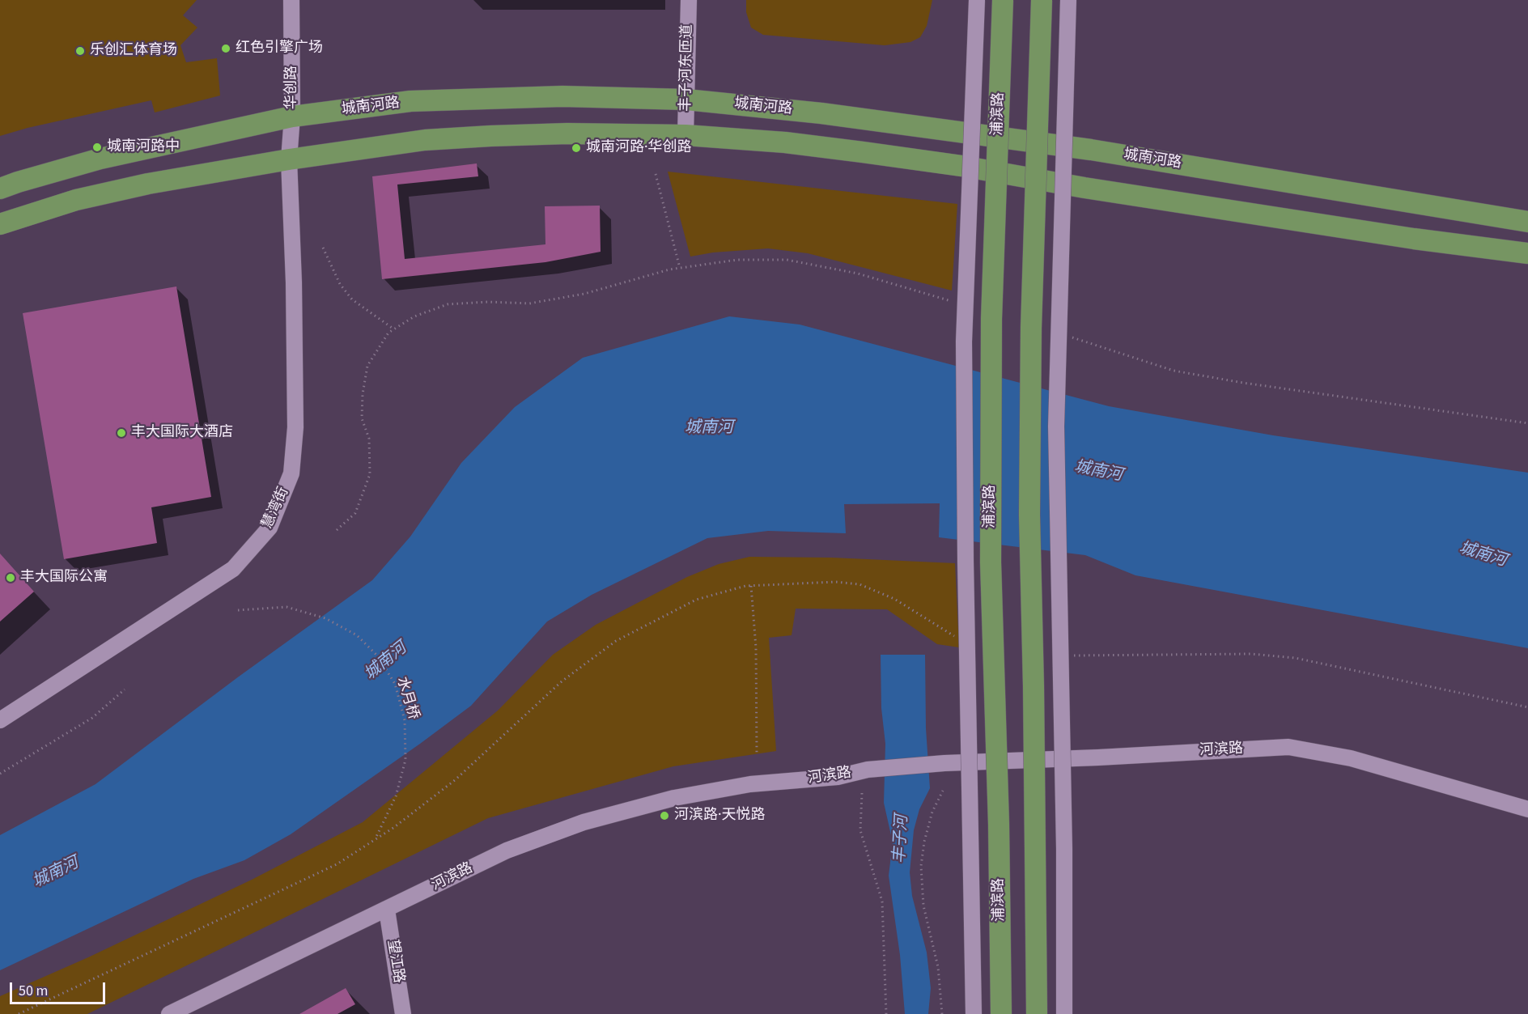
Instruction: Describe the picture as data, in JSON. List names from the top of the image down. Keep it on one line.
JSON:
{"streets":{"main road":["城南河路","浦滨路"],"street":["丰子河东匝道","华创路","慧湾街","河滨路","望江路"],"path":["水月桥"]},"crossings":[["丰子河东匝道","城南河路"],["华创路","城南河路"],["华创路","慧湾街"],["河滨路","望江路"]],"water":["城南河","丰子河"],"places":["红色引擎广场","乐创汇体育场","城南河路中","城南河路·华创路","丰大国际大酒店","丰大国际公寓","河滨路·天悦路"],"scale_bar":"50 m"}
